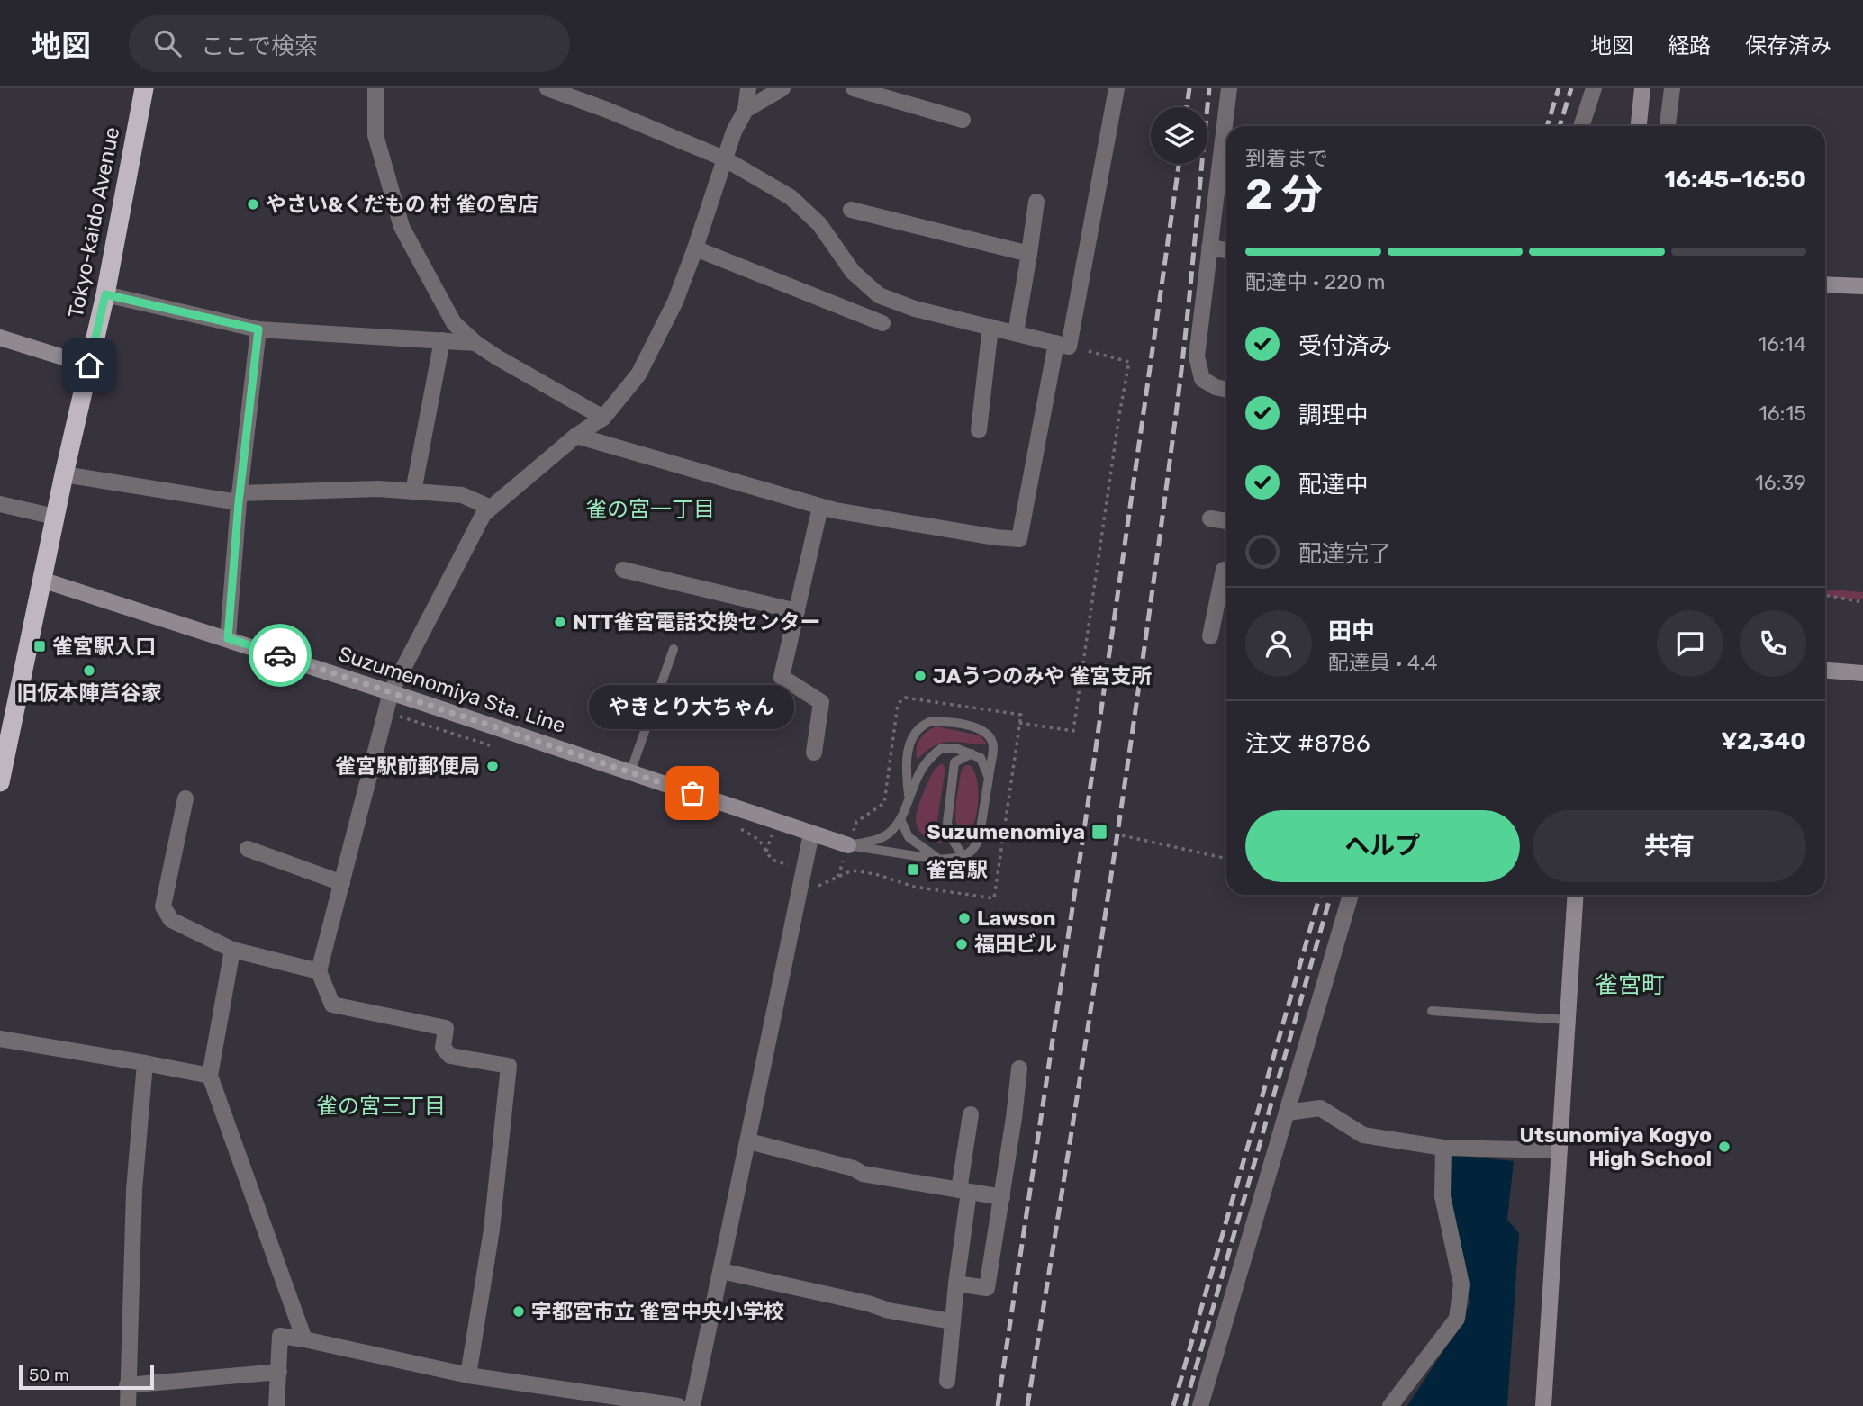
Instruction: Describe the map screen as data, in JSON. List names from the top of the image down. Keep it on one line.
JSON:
{"streets":{"highway":["Tokyo-kaido Avenue"],"main road":["Suzumenomiya Sta. Line"]},"crossings":[["Tokyo-kaido Avenue","Suzumenomiya Sta. Line"]],"districts":["雀の宮一丁目","雀宮町","雀の宮三丁目"],"places":{"other":["やさい&くだもの 村 雀の宮店","NTT雀宮電話交換センター","旧仮本陣芦谷家","JAうつのみや 雀宮支所","雀宮駅前郵便局","やきとり大ちゃん","Lawson","福田ビル","Utsunomiya Kogyo High School","宇都宮市立 雀宮中央小学校"],"transit":["雀宮駅入口","Suzumenomiya","雀宮駅"]},"scale_bar":"50 m","page":{"header":"地図","search":"ここで検索","nav":["地図","経路","保存済み"],"heading":["2 分","到着まで","16:45–16:50"],"panel":["田中","配達員 · 4.4","注文 #8786","¥2,340"],"bar":"配達中 · 220 m","list":[["受付済み","16:14"],["調理中","16:15"],["配達中","16:39"],"配達完了"],"bubble":"やきとり大ちゃん","buttons":["ヘルプ","共有"],"scale":"50 m"}}
